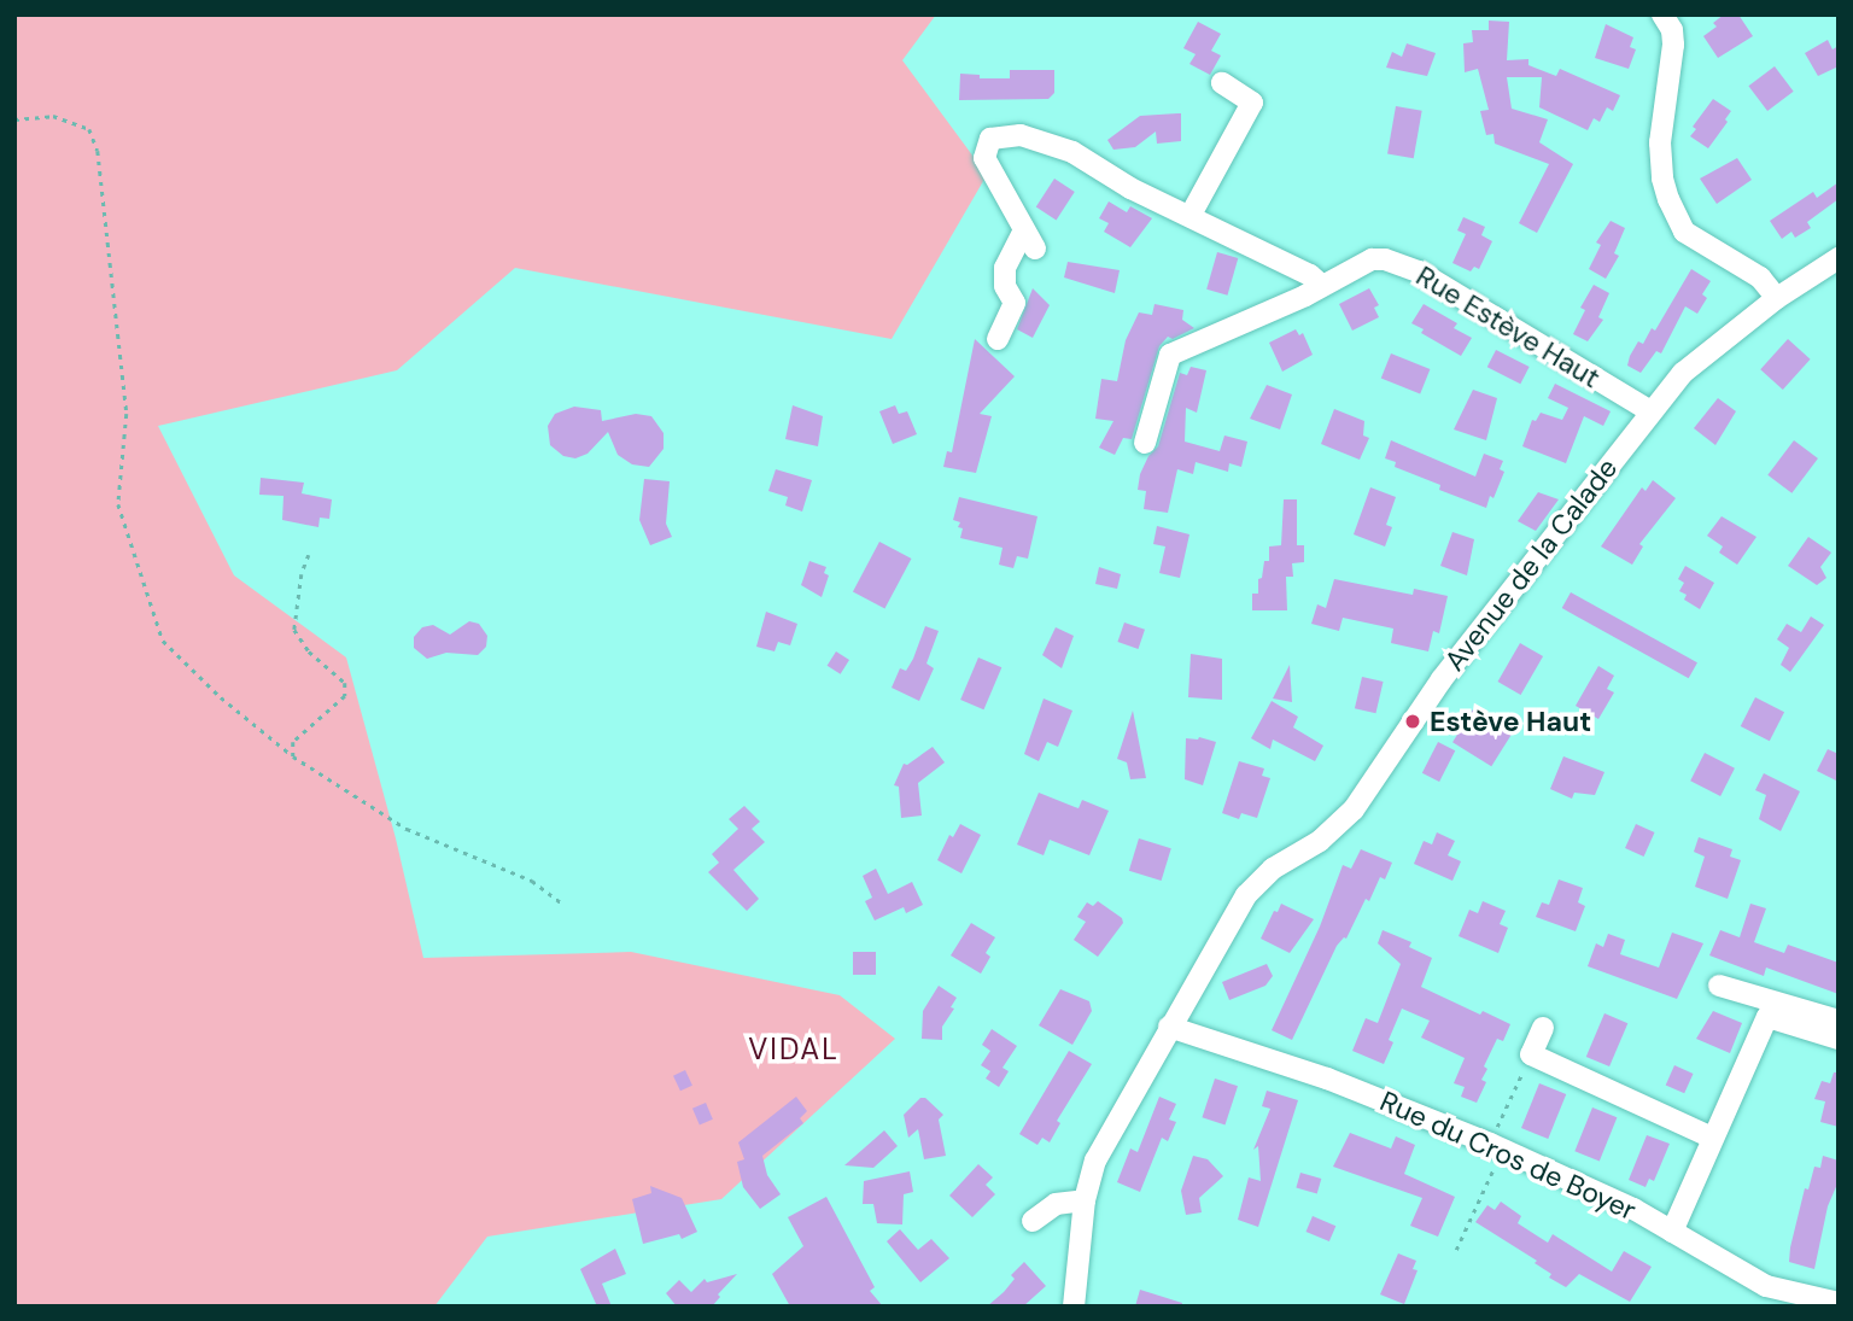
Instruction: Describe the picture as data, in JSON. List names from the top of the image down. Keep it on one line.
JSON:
{"streets":{"street":["Rue Estève Haut","Avenue de la Calade","Rue du Cros de Boyer"]},"crossings":[["Rue Estève Haut","Avenue de la Calade"],["Avenue de la Calade","Rue du Cros de Boyer"]],"districts":["VIDAL"],"places":["Estève Haut"]}
